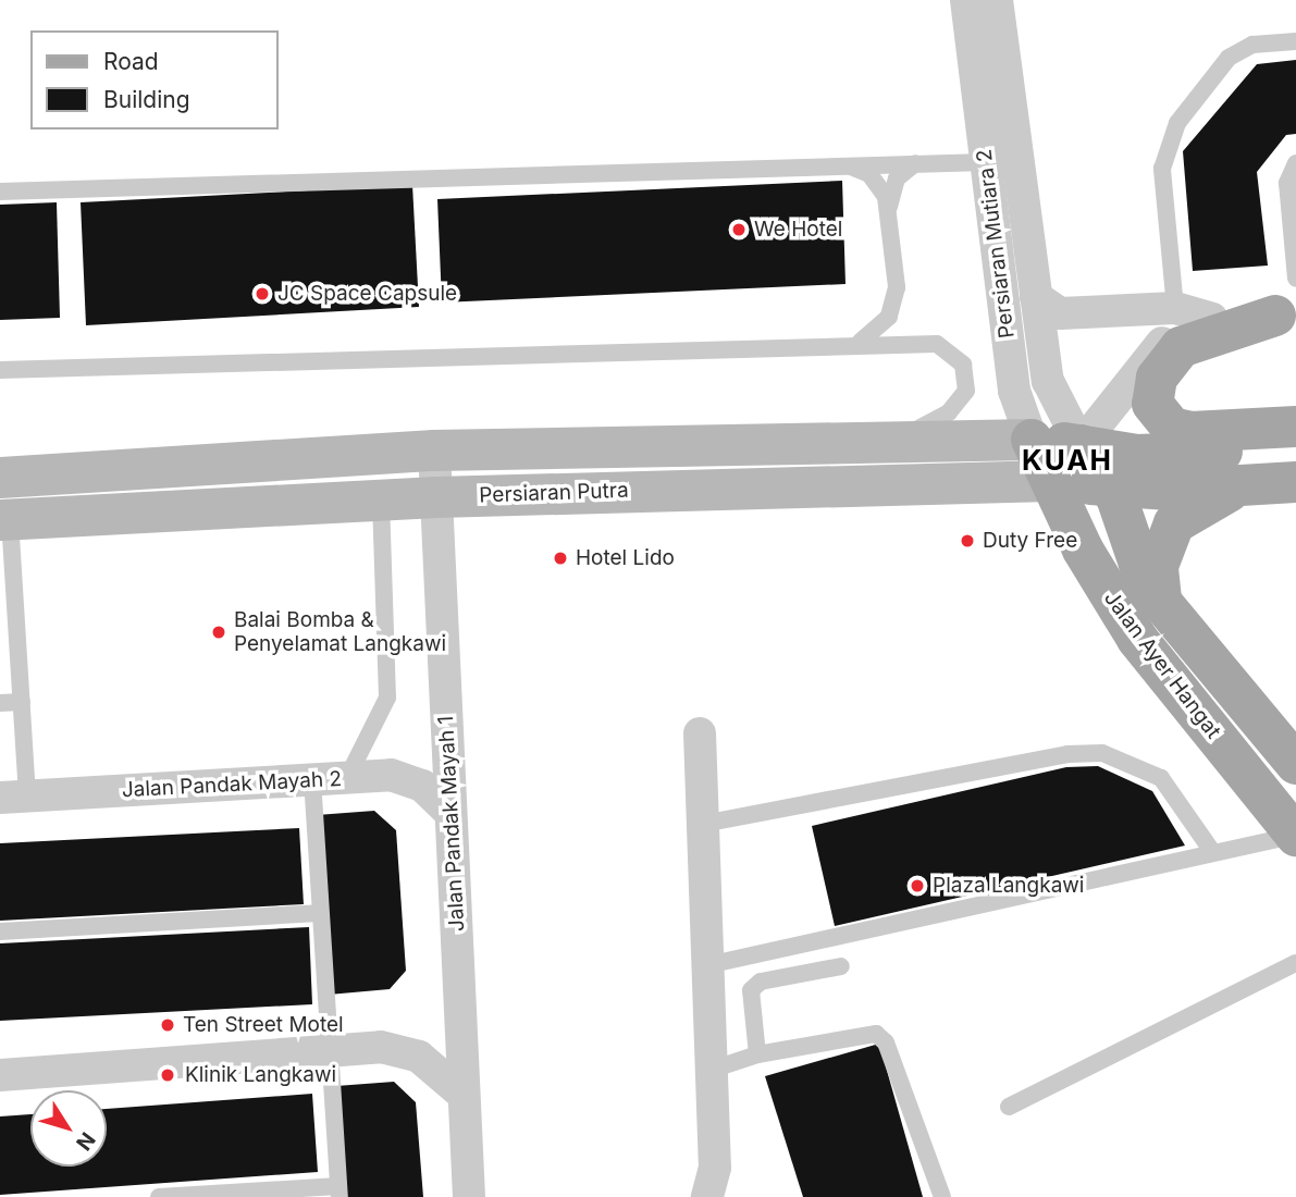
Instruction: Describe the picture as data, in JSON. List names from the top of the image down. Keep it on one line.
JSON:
{"streets":{"main road":["Persiaran Mutiara 2","Persiaran Putra","Jalan Ayer Hangat"],"street":["Jalan Pandak Mayah 2","Jalan Pandak Mayah 1"]},"crossings":[["Persiaran Mutiara 2","Persiaran Putra"],["Persiaran Mutiara 2","Jalan Ayer Hangat"],["Persiaran Putra","Jalan Ayer Hangat"],["Persiaran Putra","Jalan Pandak Mayah 1"],["Jalan Pandak Mayah 2","Jalan Pandak Mayah 1"]],"districts":["KUAH"],"places":["We Hotel","JC Space Capsule","Duty Free","Hotel Lido","Balai Bomba & Penyelamat Langkawi","Plaza Langkawi","Ten Street Motel","Klinik Langkawi"],"legend":["Road","Building"],"north":"bottom right"}
